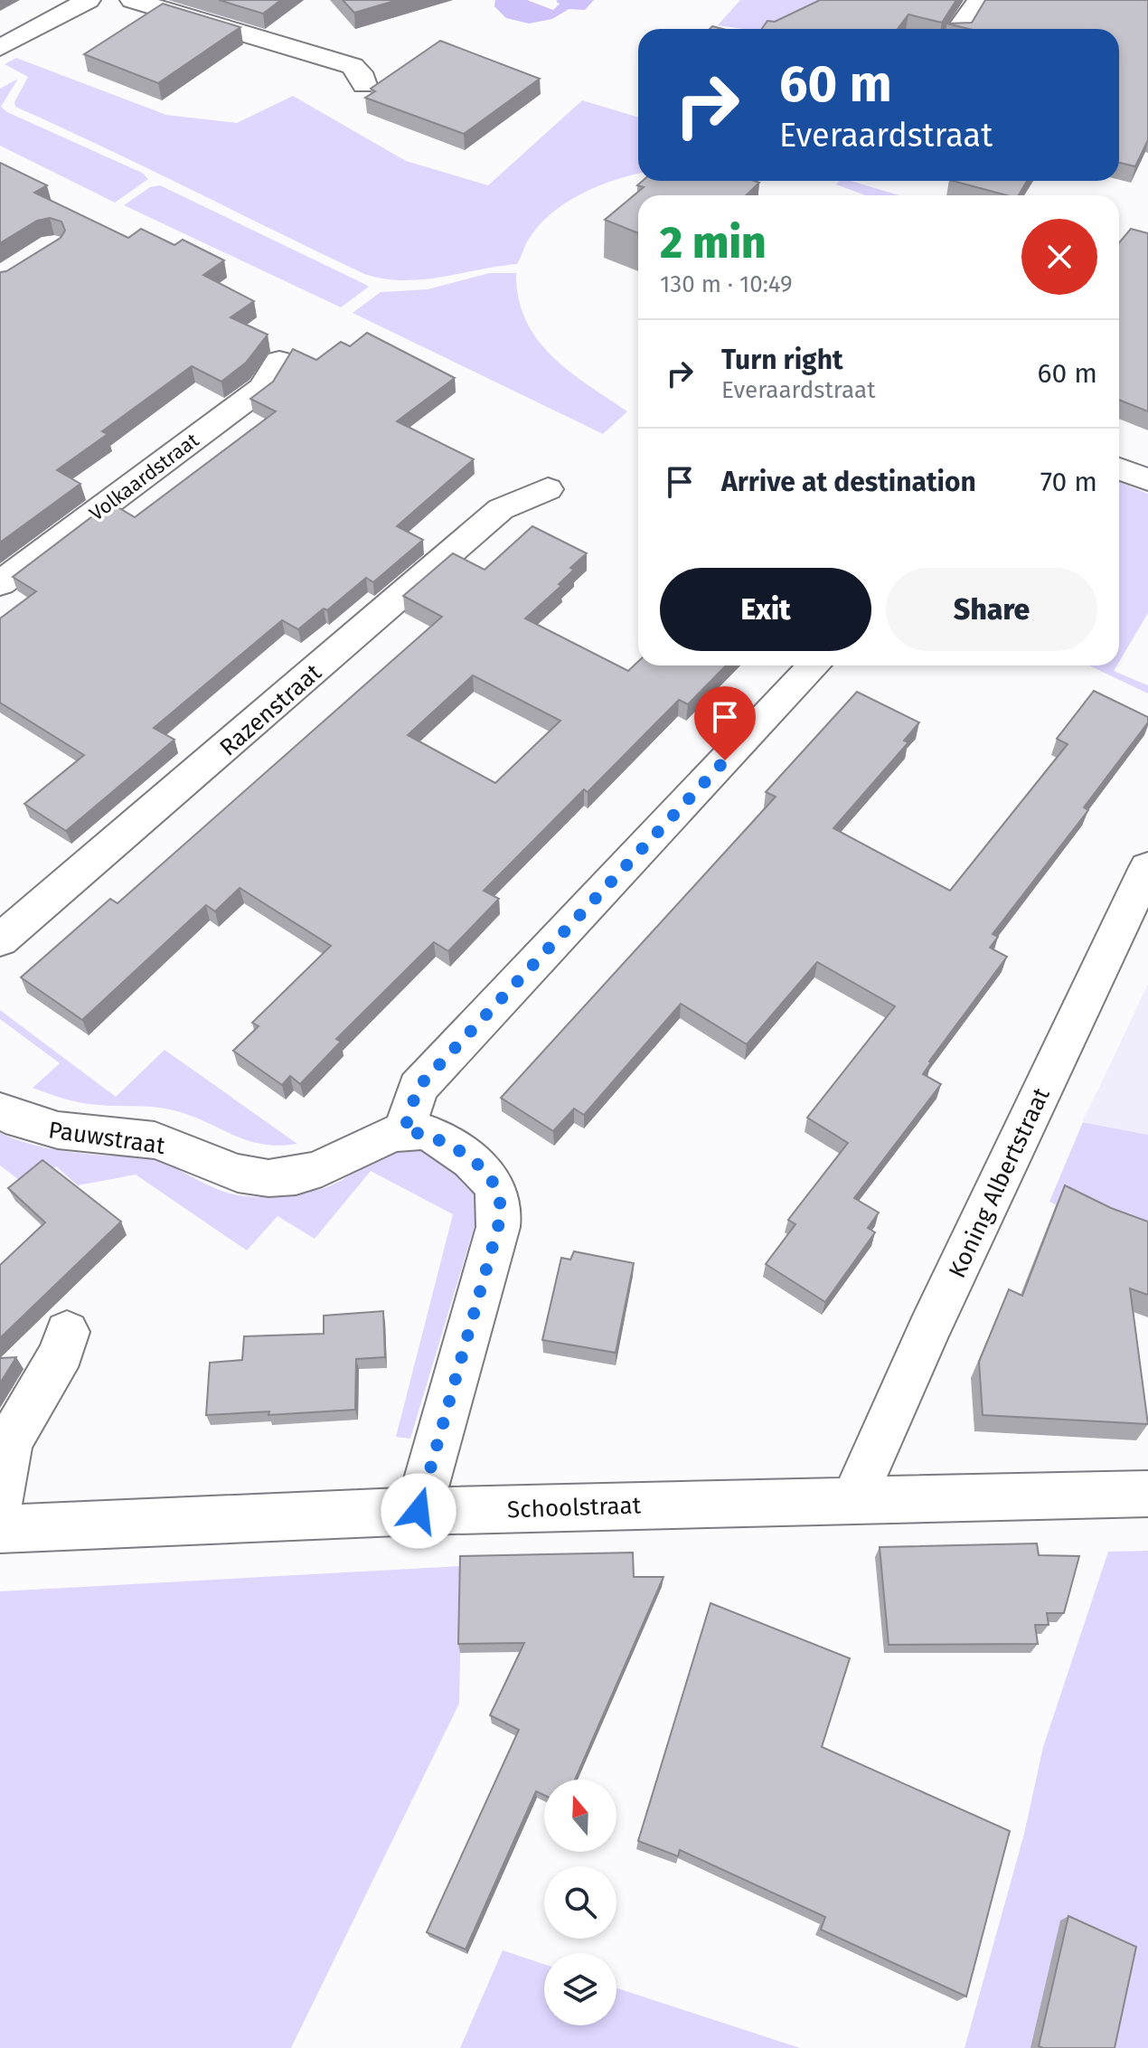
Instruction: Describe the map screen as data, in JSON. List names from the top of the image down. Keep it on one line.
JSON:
{"streets":{"street":["Volkaardstraat","Razenstraat","Pauwstraat","Koning Albertstraat","Schoolstraat"]},"crossings":[["Koning Albertstraat","Schoolstraat"]],"north":"top","page":{"turn":["60 m","Everaardstraat"],"heading":["2 min","130 m · 10:49"],"list":[{"name":"Turn right","note":"Everaardstraat","value":"60 m"},{"name":"Arrive at destination","value":"70 m"}],"buttons":["Exit","Share"]}}
